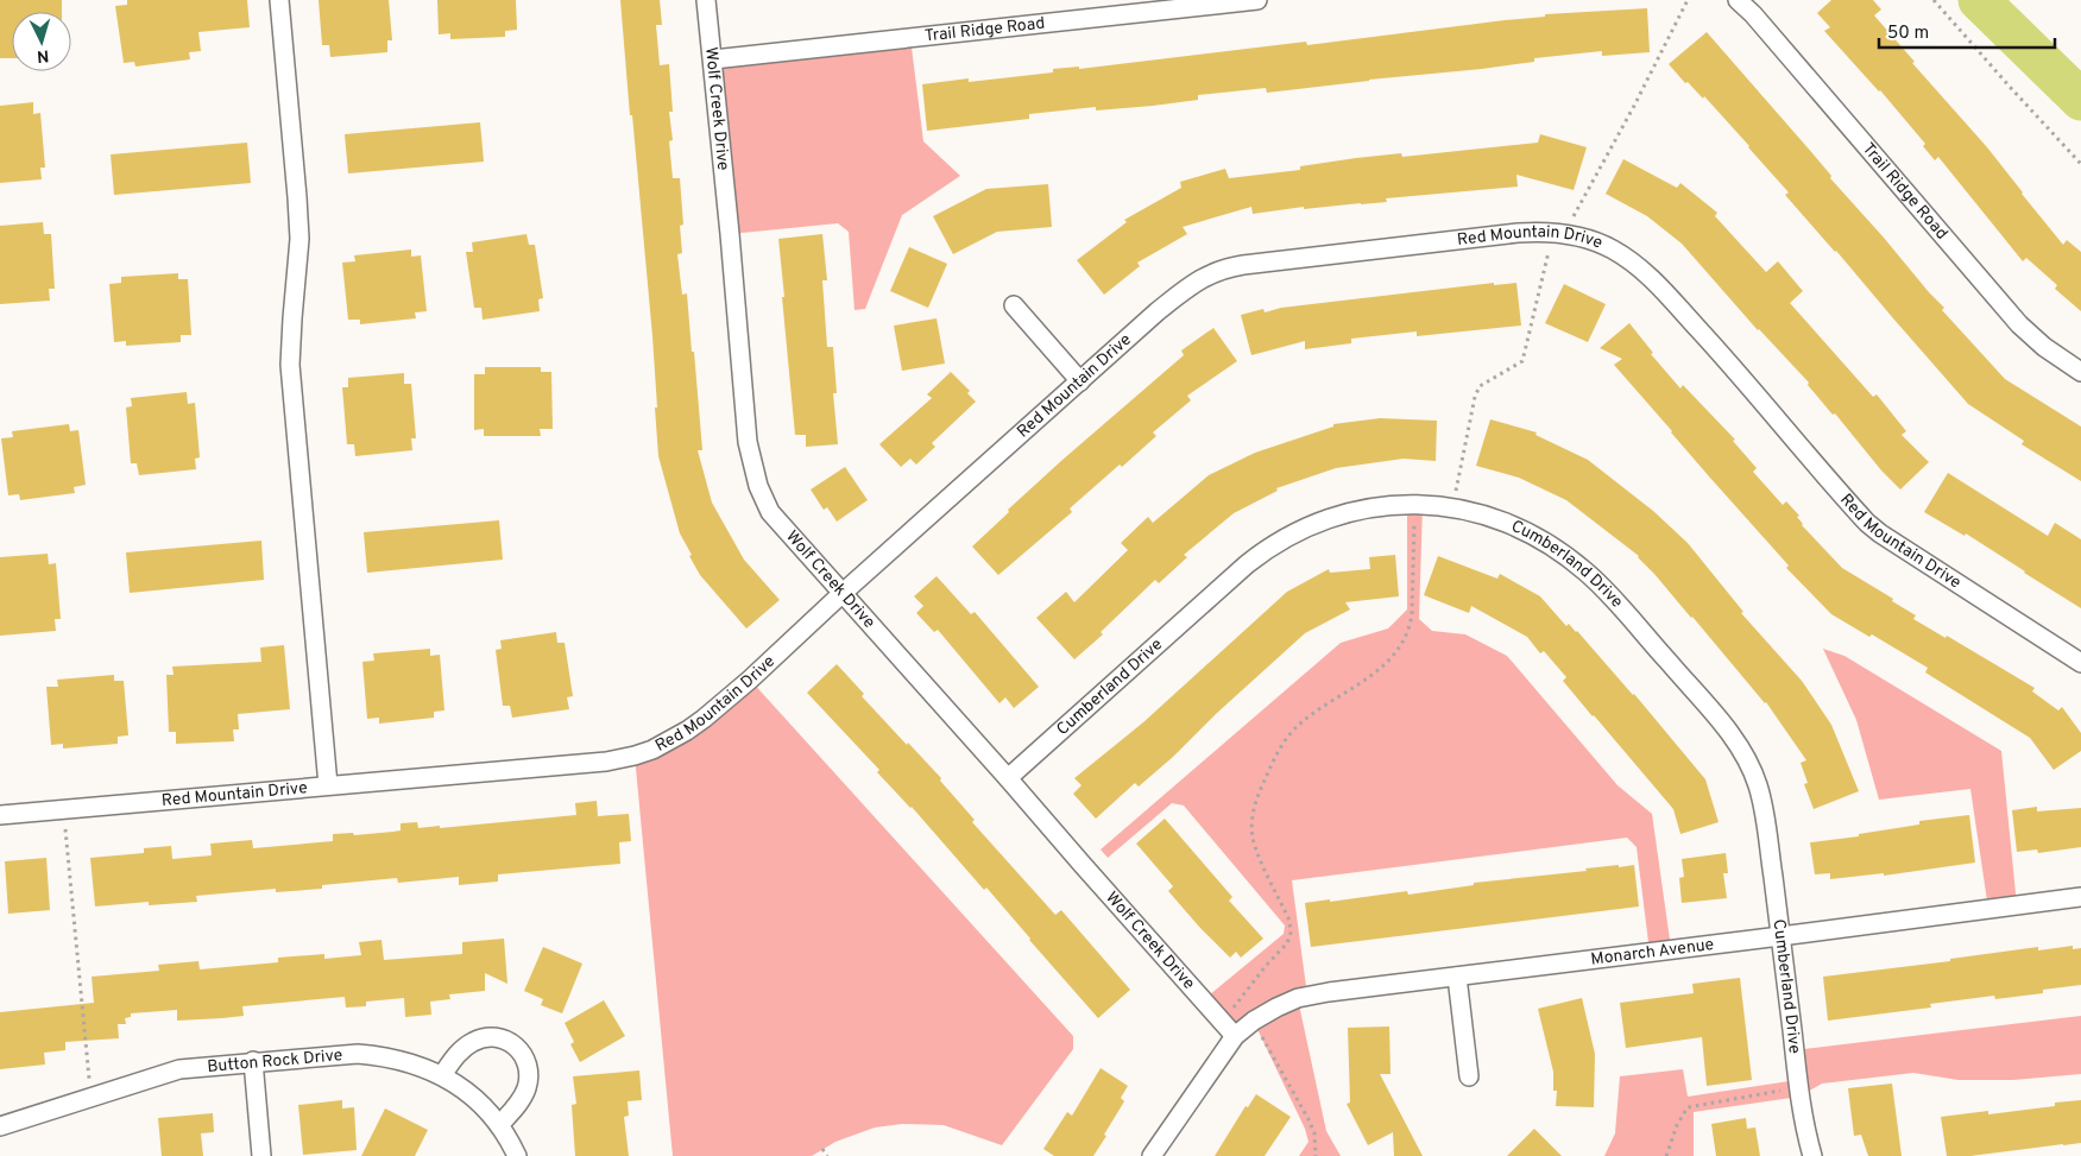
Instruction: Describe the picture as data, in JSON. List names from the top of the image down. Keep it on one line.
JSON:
{"streets":{"street":["Trail Ridge Road","Wolf Creek Drive","Red Mountain Drive","Cumberland Drive","Monarch Avenue","Button Rock Drive"]},"crossings":[["Trail Ridge Road","Wolf Creek Drive"],["Wolf Creek Drive","Red Mountain Drive"],["Wolf Creek Drive","Cumberland Drive"],["Wolf Creek Drive","Monarch Avenue"],["Cumberland Drive","Monarch Avenue"]],"scale_bar":"50 m","north":"bottom"}
